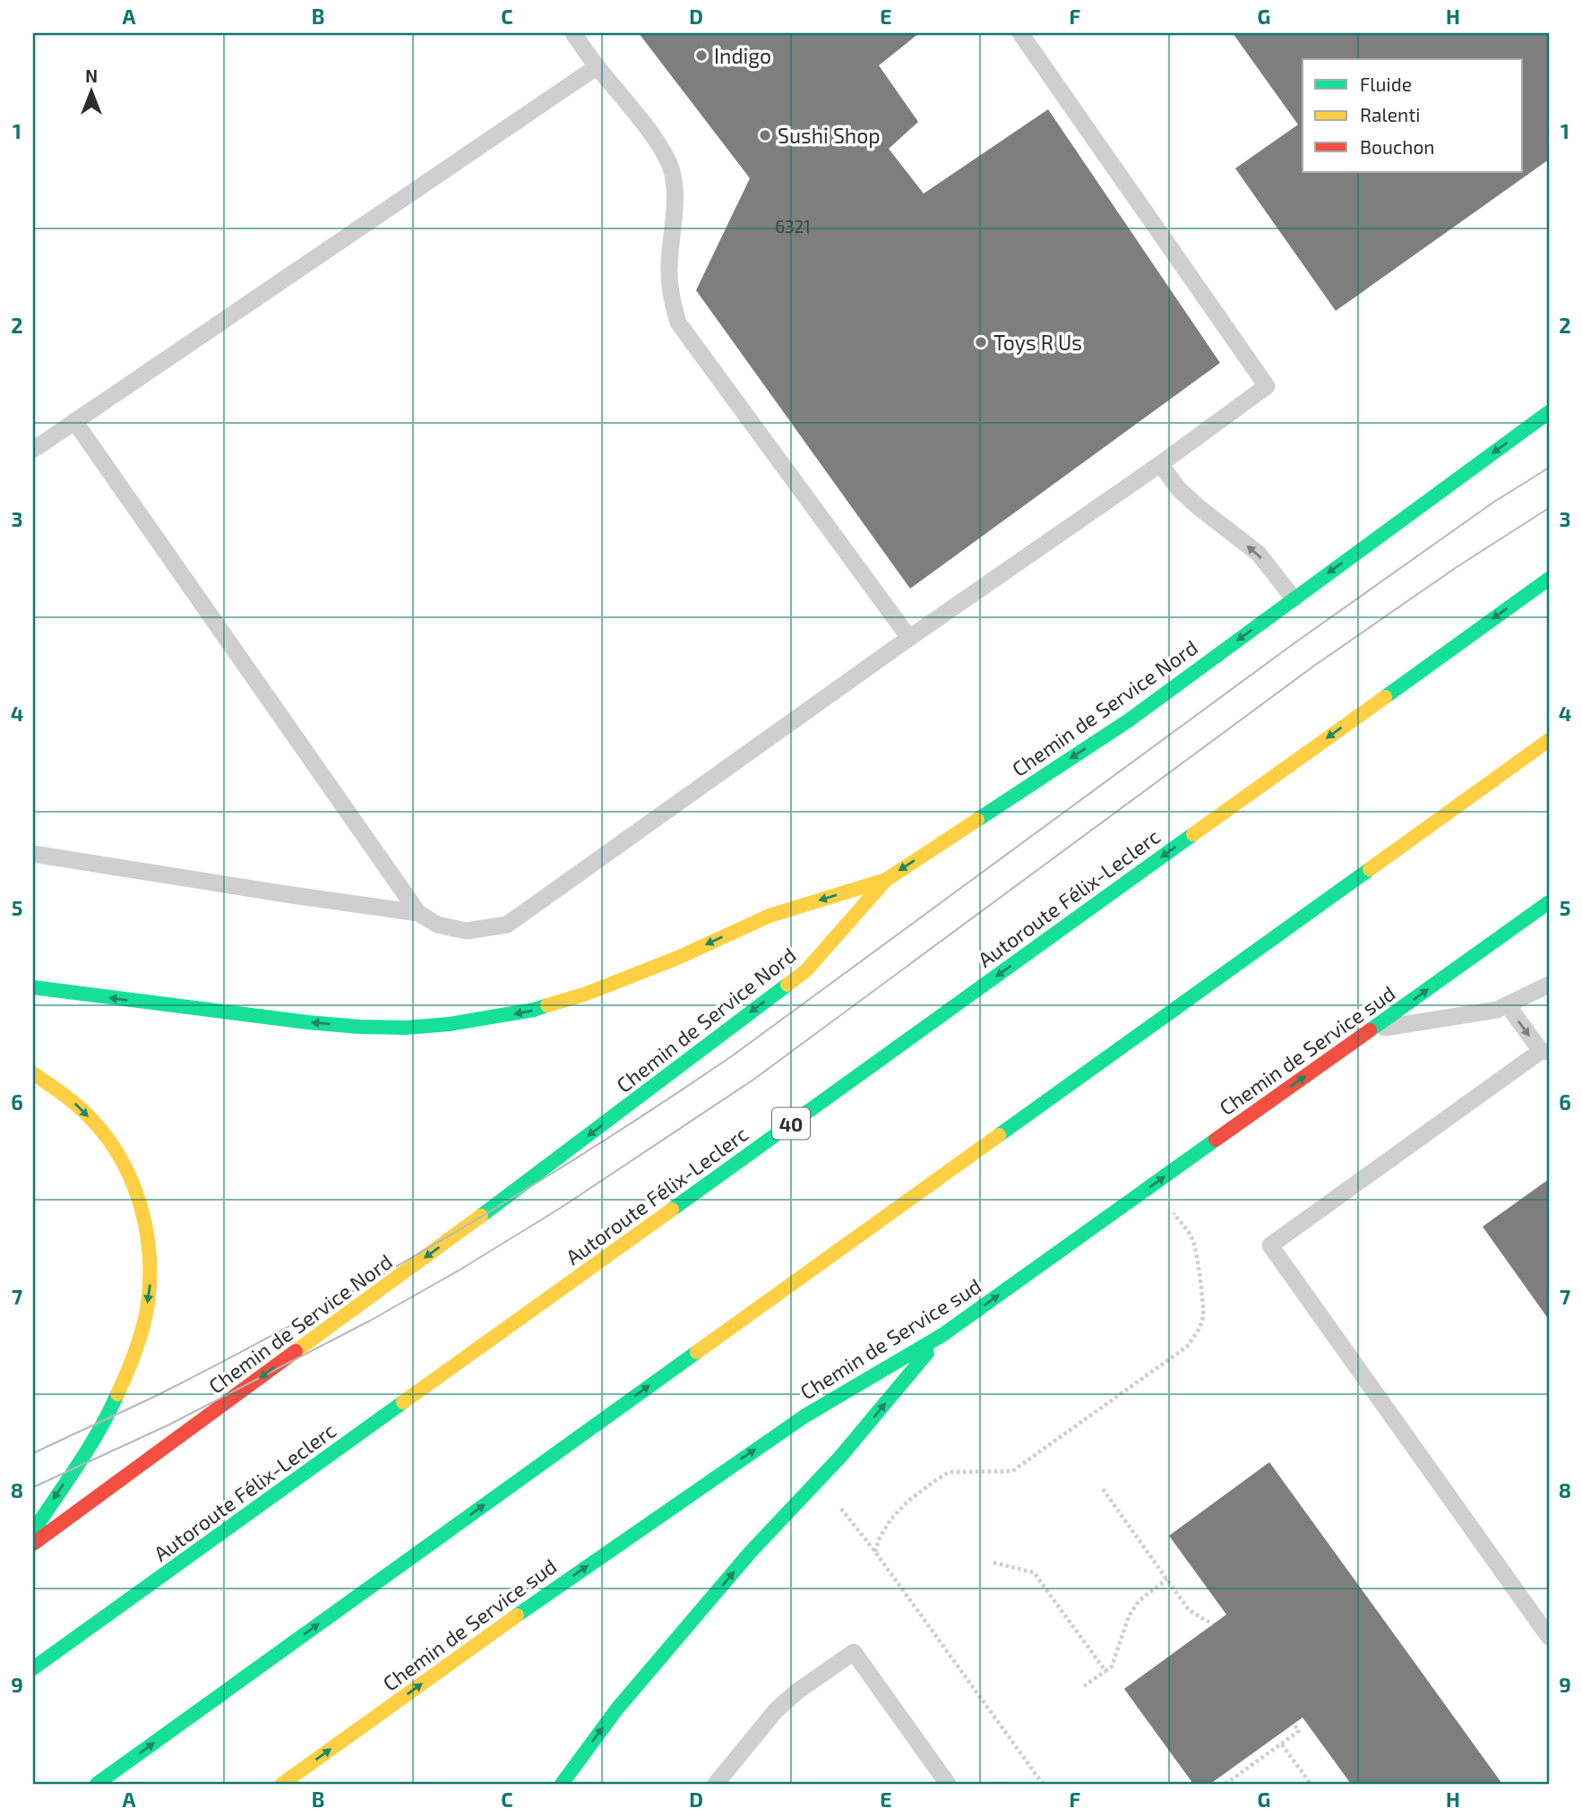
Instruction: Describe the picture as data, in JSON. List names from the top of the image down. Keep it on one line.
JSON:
{"streets":{"main road":["Chemin de Service Nord","Autoroute Félix-Leclerc","Chemin de Service sud","40"]},"one_way":["Chemin de Service Nord","Autoroute Félix-Leclerc"],"places":["Indigo","Sushi Shop","Toys R Us"],"house_numbers":["6321"],"legend":["Fluide","Ralenti","Bouchon"],"north":"top","grid":{"columns":["A","B","C","D","E","F","G","H"],"rows":["1","2","3","4","5","6","7","8","9"]}}
